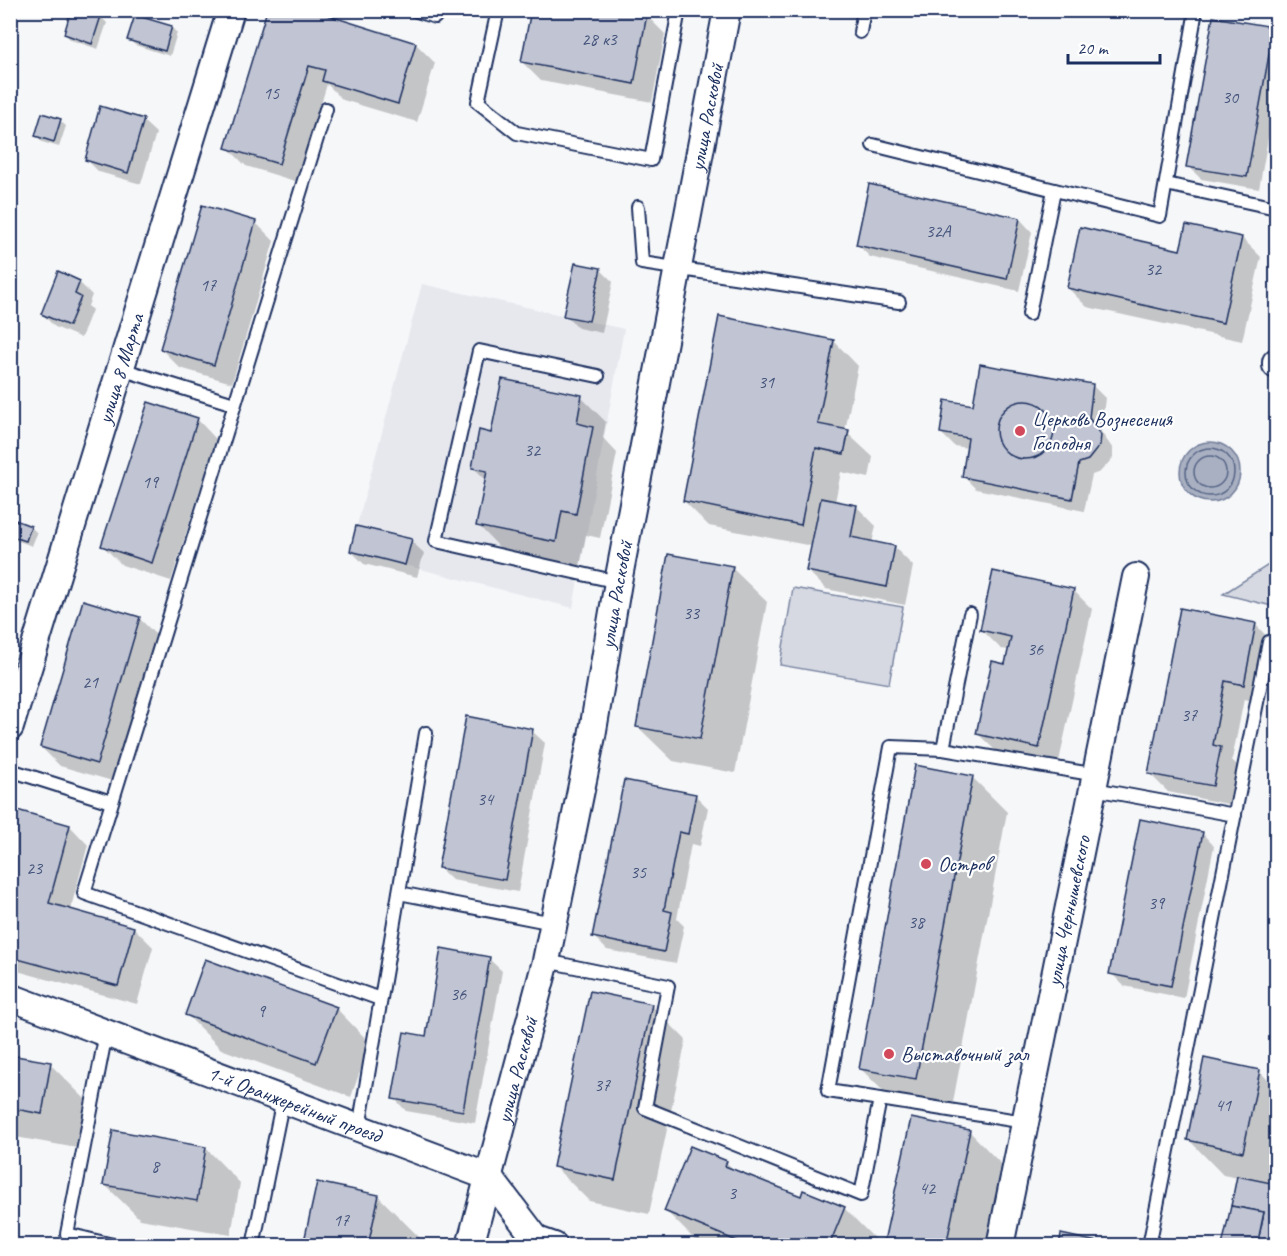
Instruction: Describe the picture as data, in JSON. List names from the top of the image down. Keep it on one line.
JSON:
{"streets":{"street":["улица Расковой","улица 8 Марта","улица Чернышевского","1-й Оранжерейный проезд"]},"crossings":[["улица Расковой","1-й Оранжерейный проезд"]],"places":["Церковь Вознесения Господня","Остров","Выставочный зал"],"house_numbers":["28 к3","15","30","32А","32","17","31","32","19","33","36","21","37","34","23","35","39","38","36","9","37","41","8","42","3","17"],"scale_bar":"20 m"}
